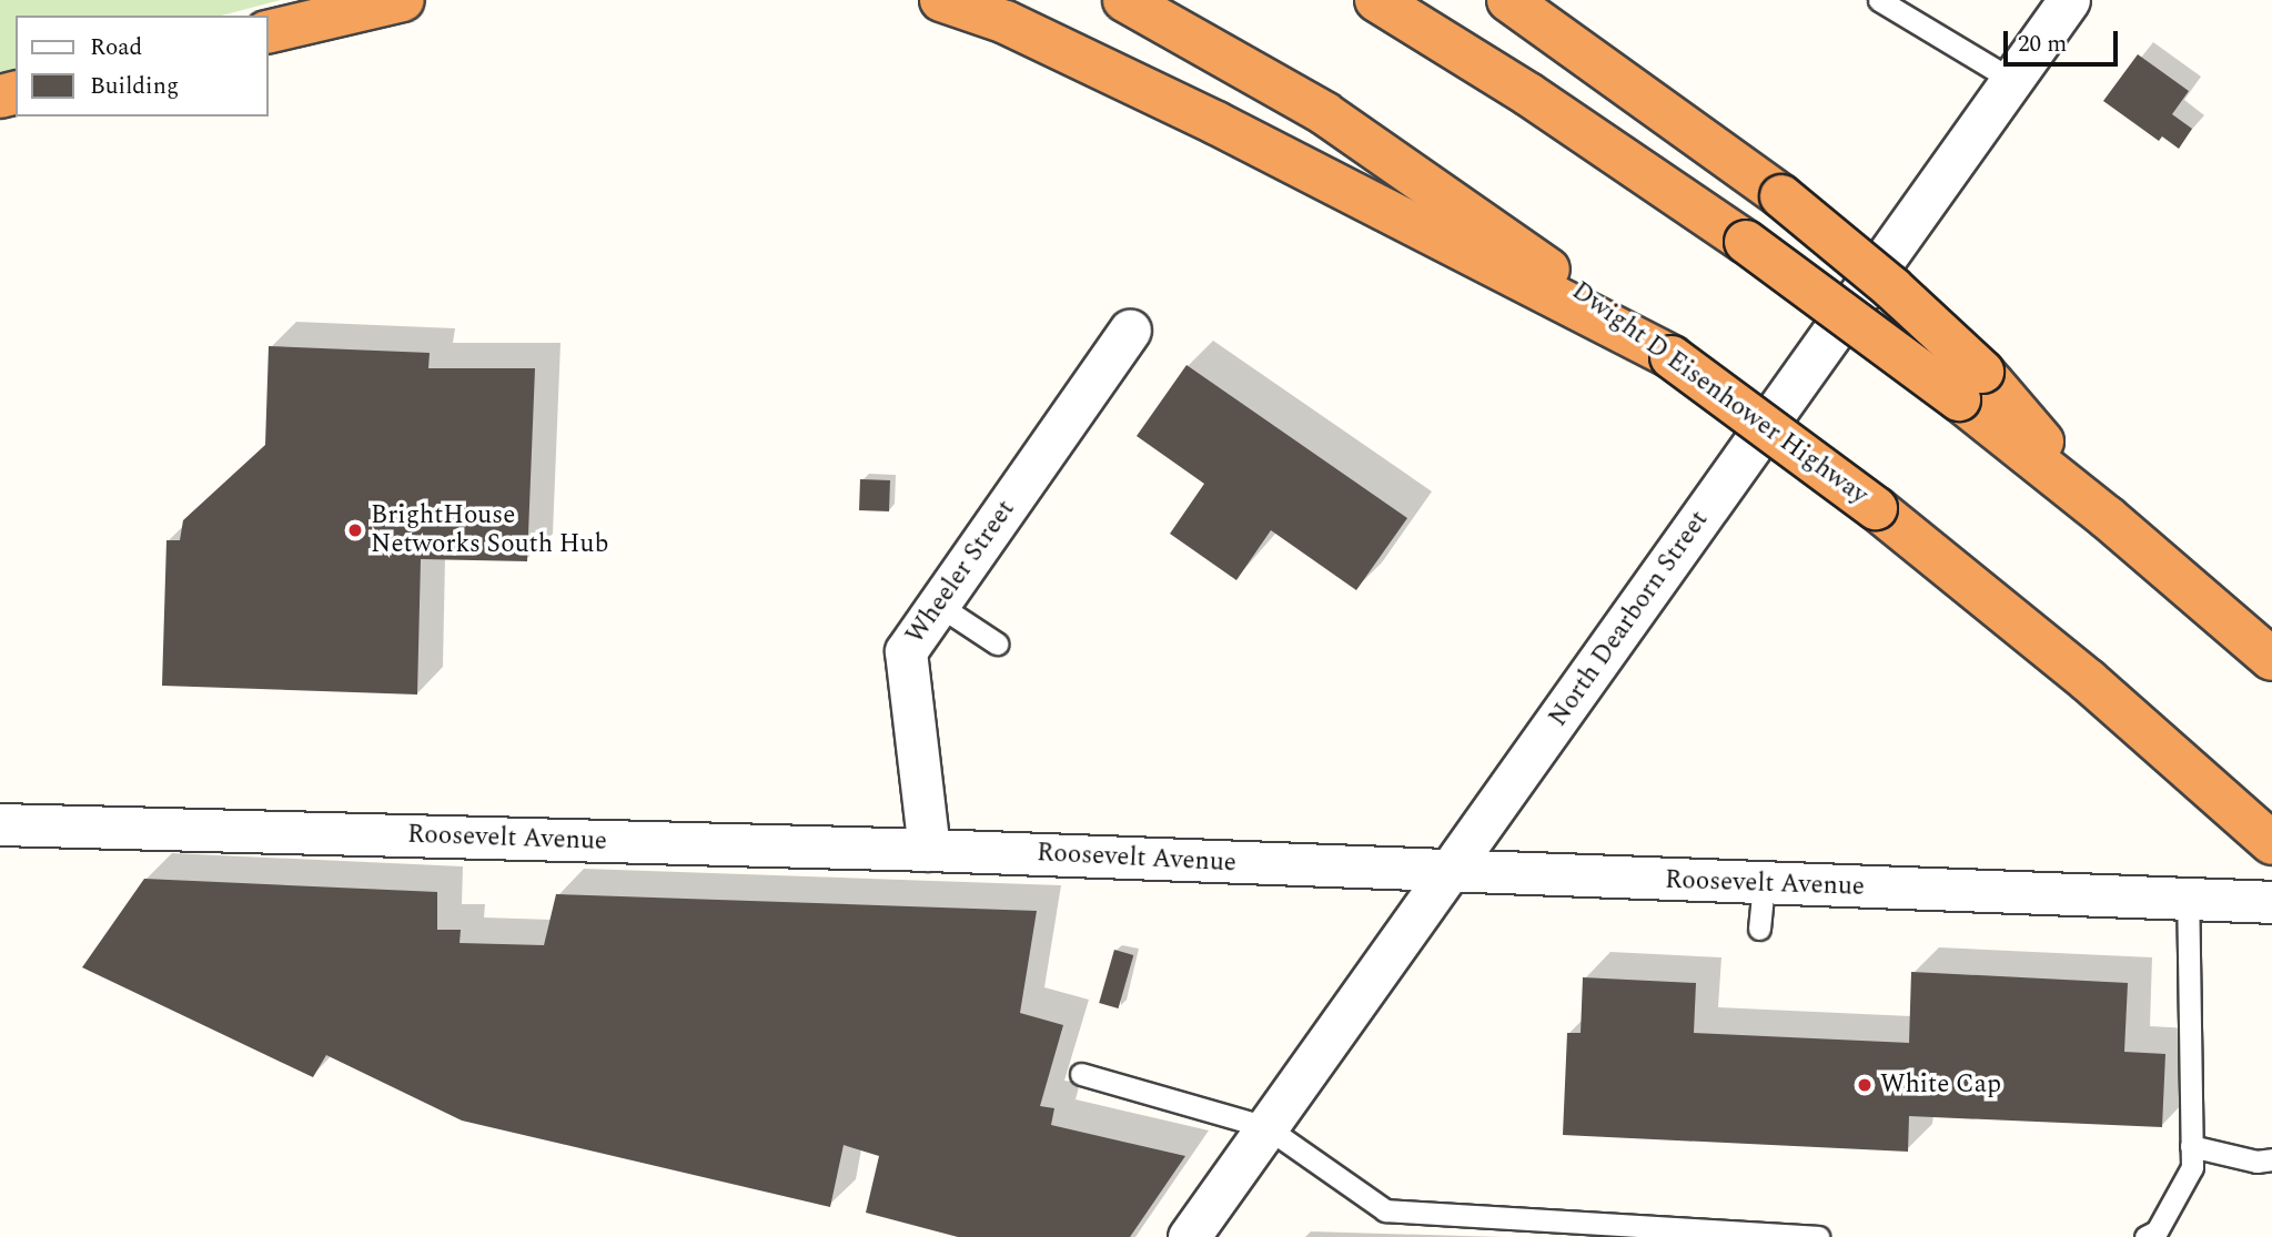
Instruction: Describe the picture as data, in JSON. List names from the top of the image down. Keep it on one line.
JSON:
{"streets":{"highway":["Dwight D Eisenhower Highway"],"street":["Wheeler Street","North Dearborn Street","Roosevelt Avenue"]},"crossings":[["Wheeler Street","Roosevelt Avenue"],["North Dearborn Street","Roosevelt Avenue"]],"places":["BrightHouse Networks South Hub","White Cap"],"legend":["Road","Building"],"scale_bar":"20 m"}
